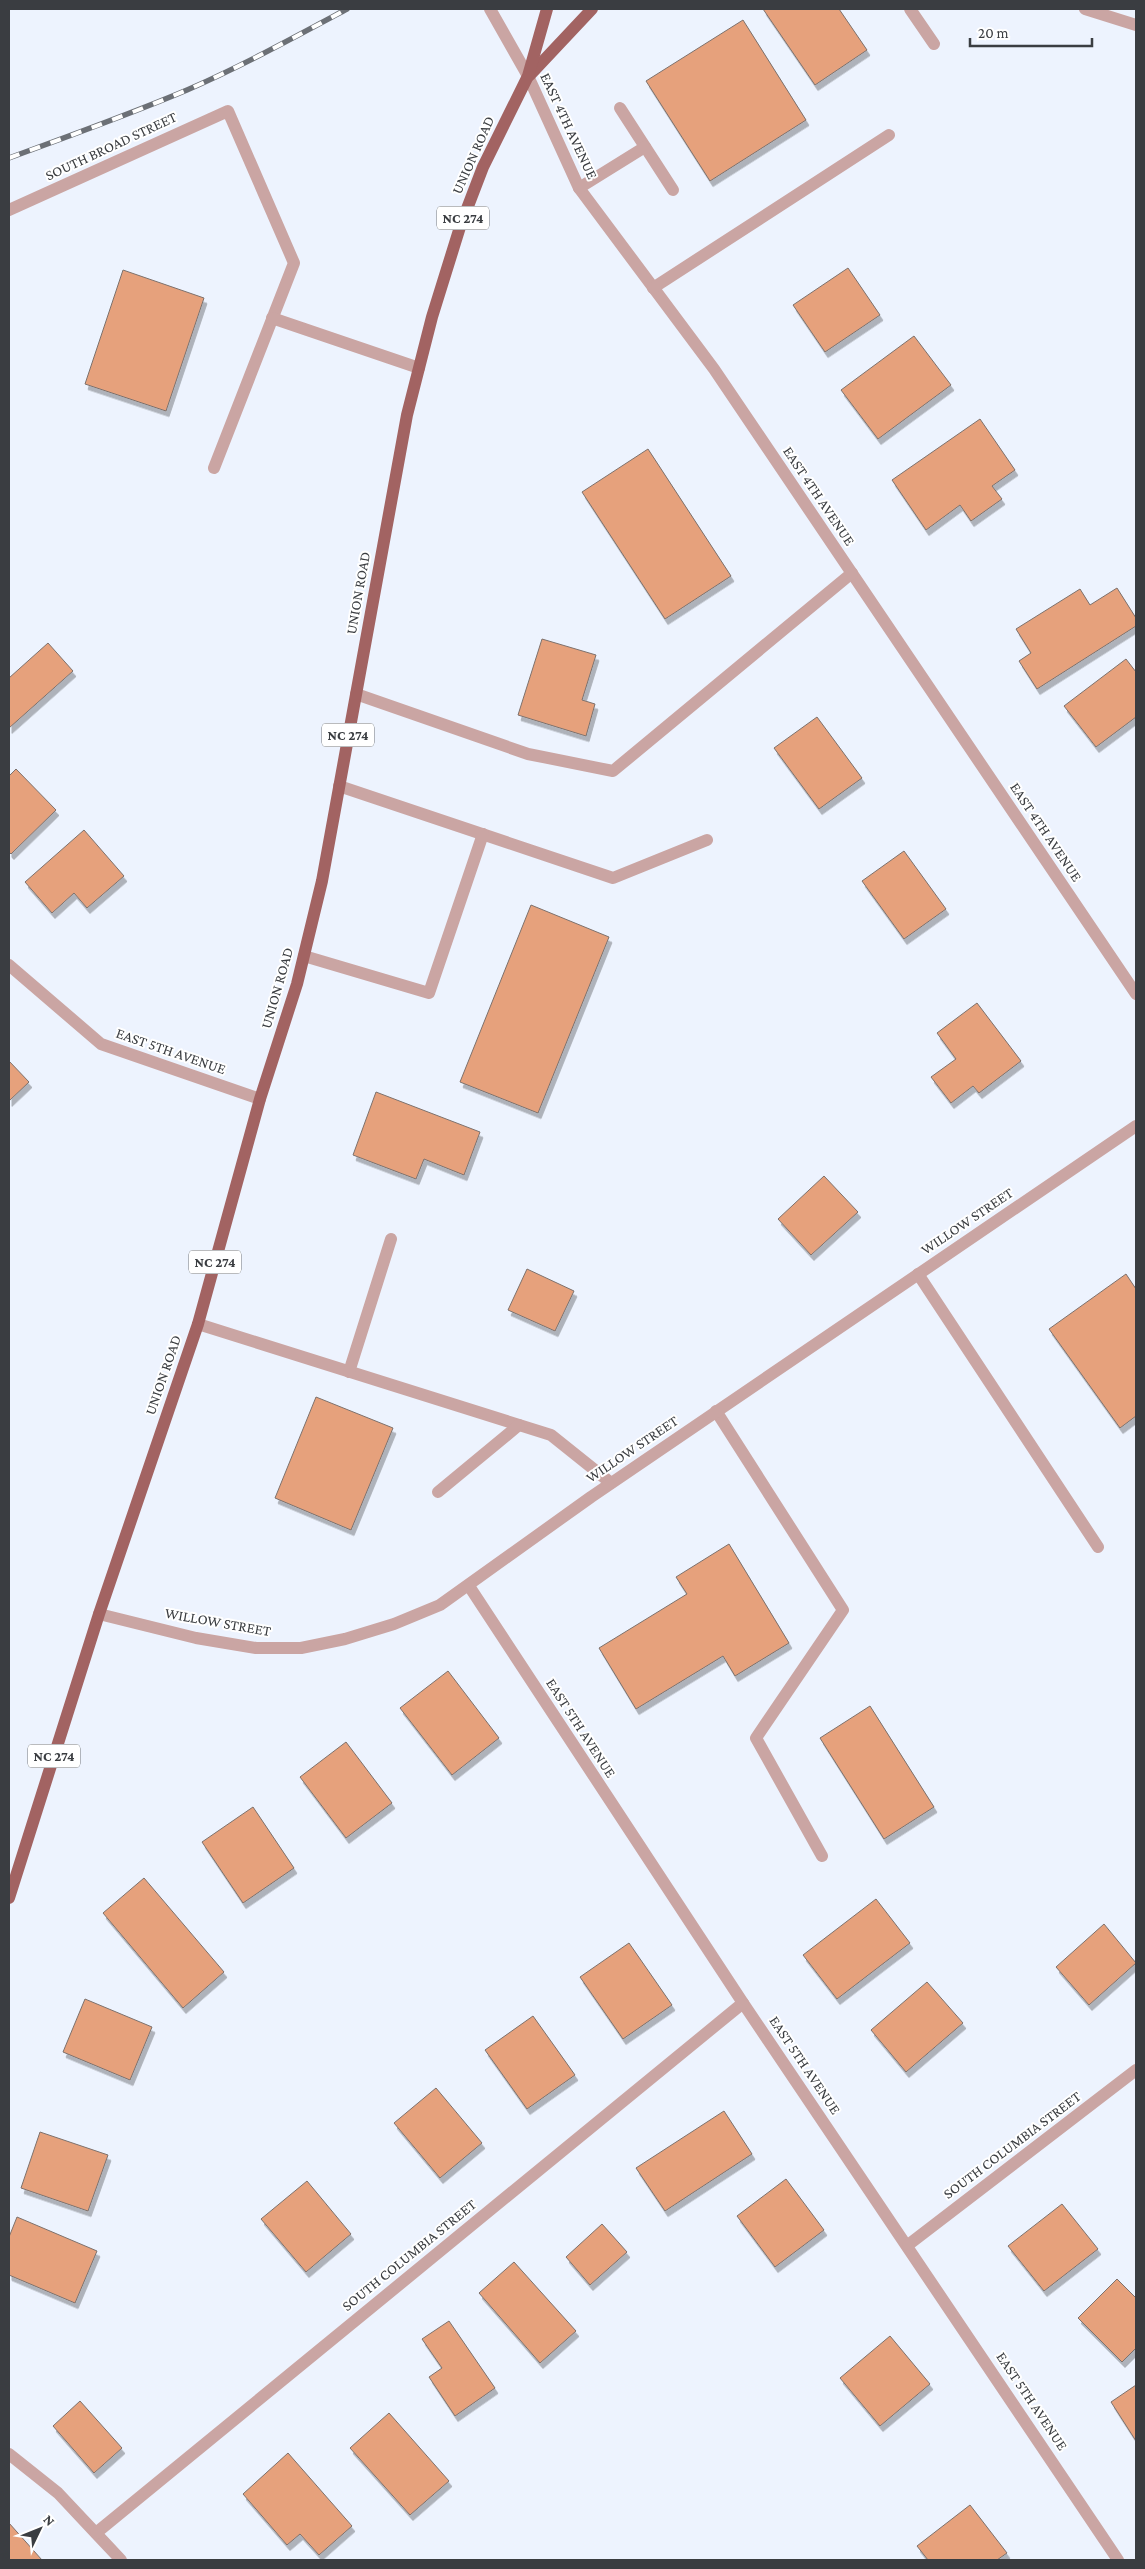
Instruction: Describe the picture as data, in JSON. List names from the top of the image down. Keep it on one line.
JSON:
{"streets":{"main road":["UNION ROAD","NC 274"],"street":["EAST 4TH AVENUE","SOUTH BROAD STREET","EAST 5TH AVENUE","WILLOW STREET","SOUTH COLUMBIA STREET"]},"crossings":[["EAST 4TH AVENUE","UNION ROAD"],["EAST 4TH AVENUE","NC 274"],["UNION ROAD","NC 274"],["UNION ROAD","EAST 5TH AVENUE"],["UNION ROAD","WILLOW STREET"],["EAST 5TH AVENUE","WILLOW STREET"],["EAST 5TH AVENUE","SOUTH COLUMBIA STREET"]],"scale_bar":"20 m","north":"top right"}
